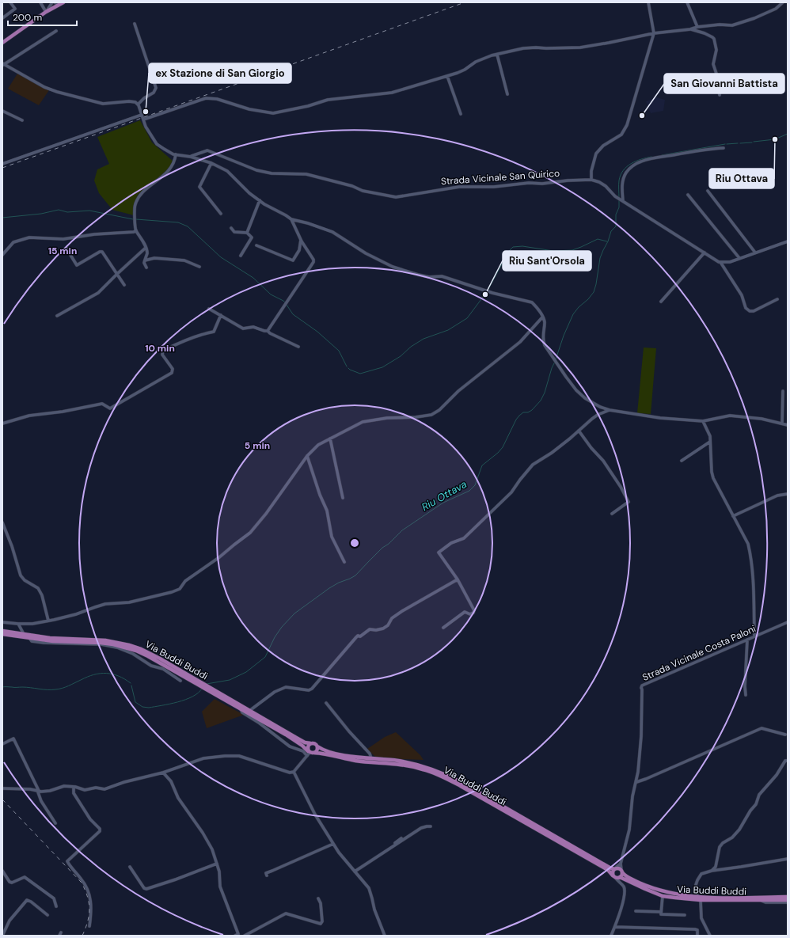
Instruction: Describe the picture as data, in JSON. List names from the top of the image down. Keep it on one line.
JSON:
{"streets":{"main road":["Via Buddi Buddi"],"street":["Strada Vicinale San Quirico","Strada Vicinale Costa Paloni"]},"crossings":[["Strada Vicinale Costa Paloni","Via Buddi Buddi"]],"water":["Riu Ottava"],"places":["ex Stazione di San Giorgio","San Giovanni Battista","Riu Ottava","Riu Sant'Orsola"],"scale_bar":"200 m","rings":["15 min","10 min","5 min"]}
